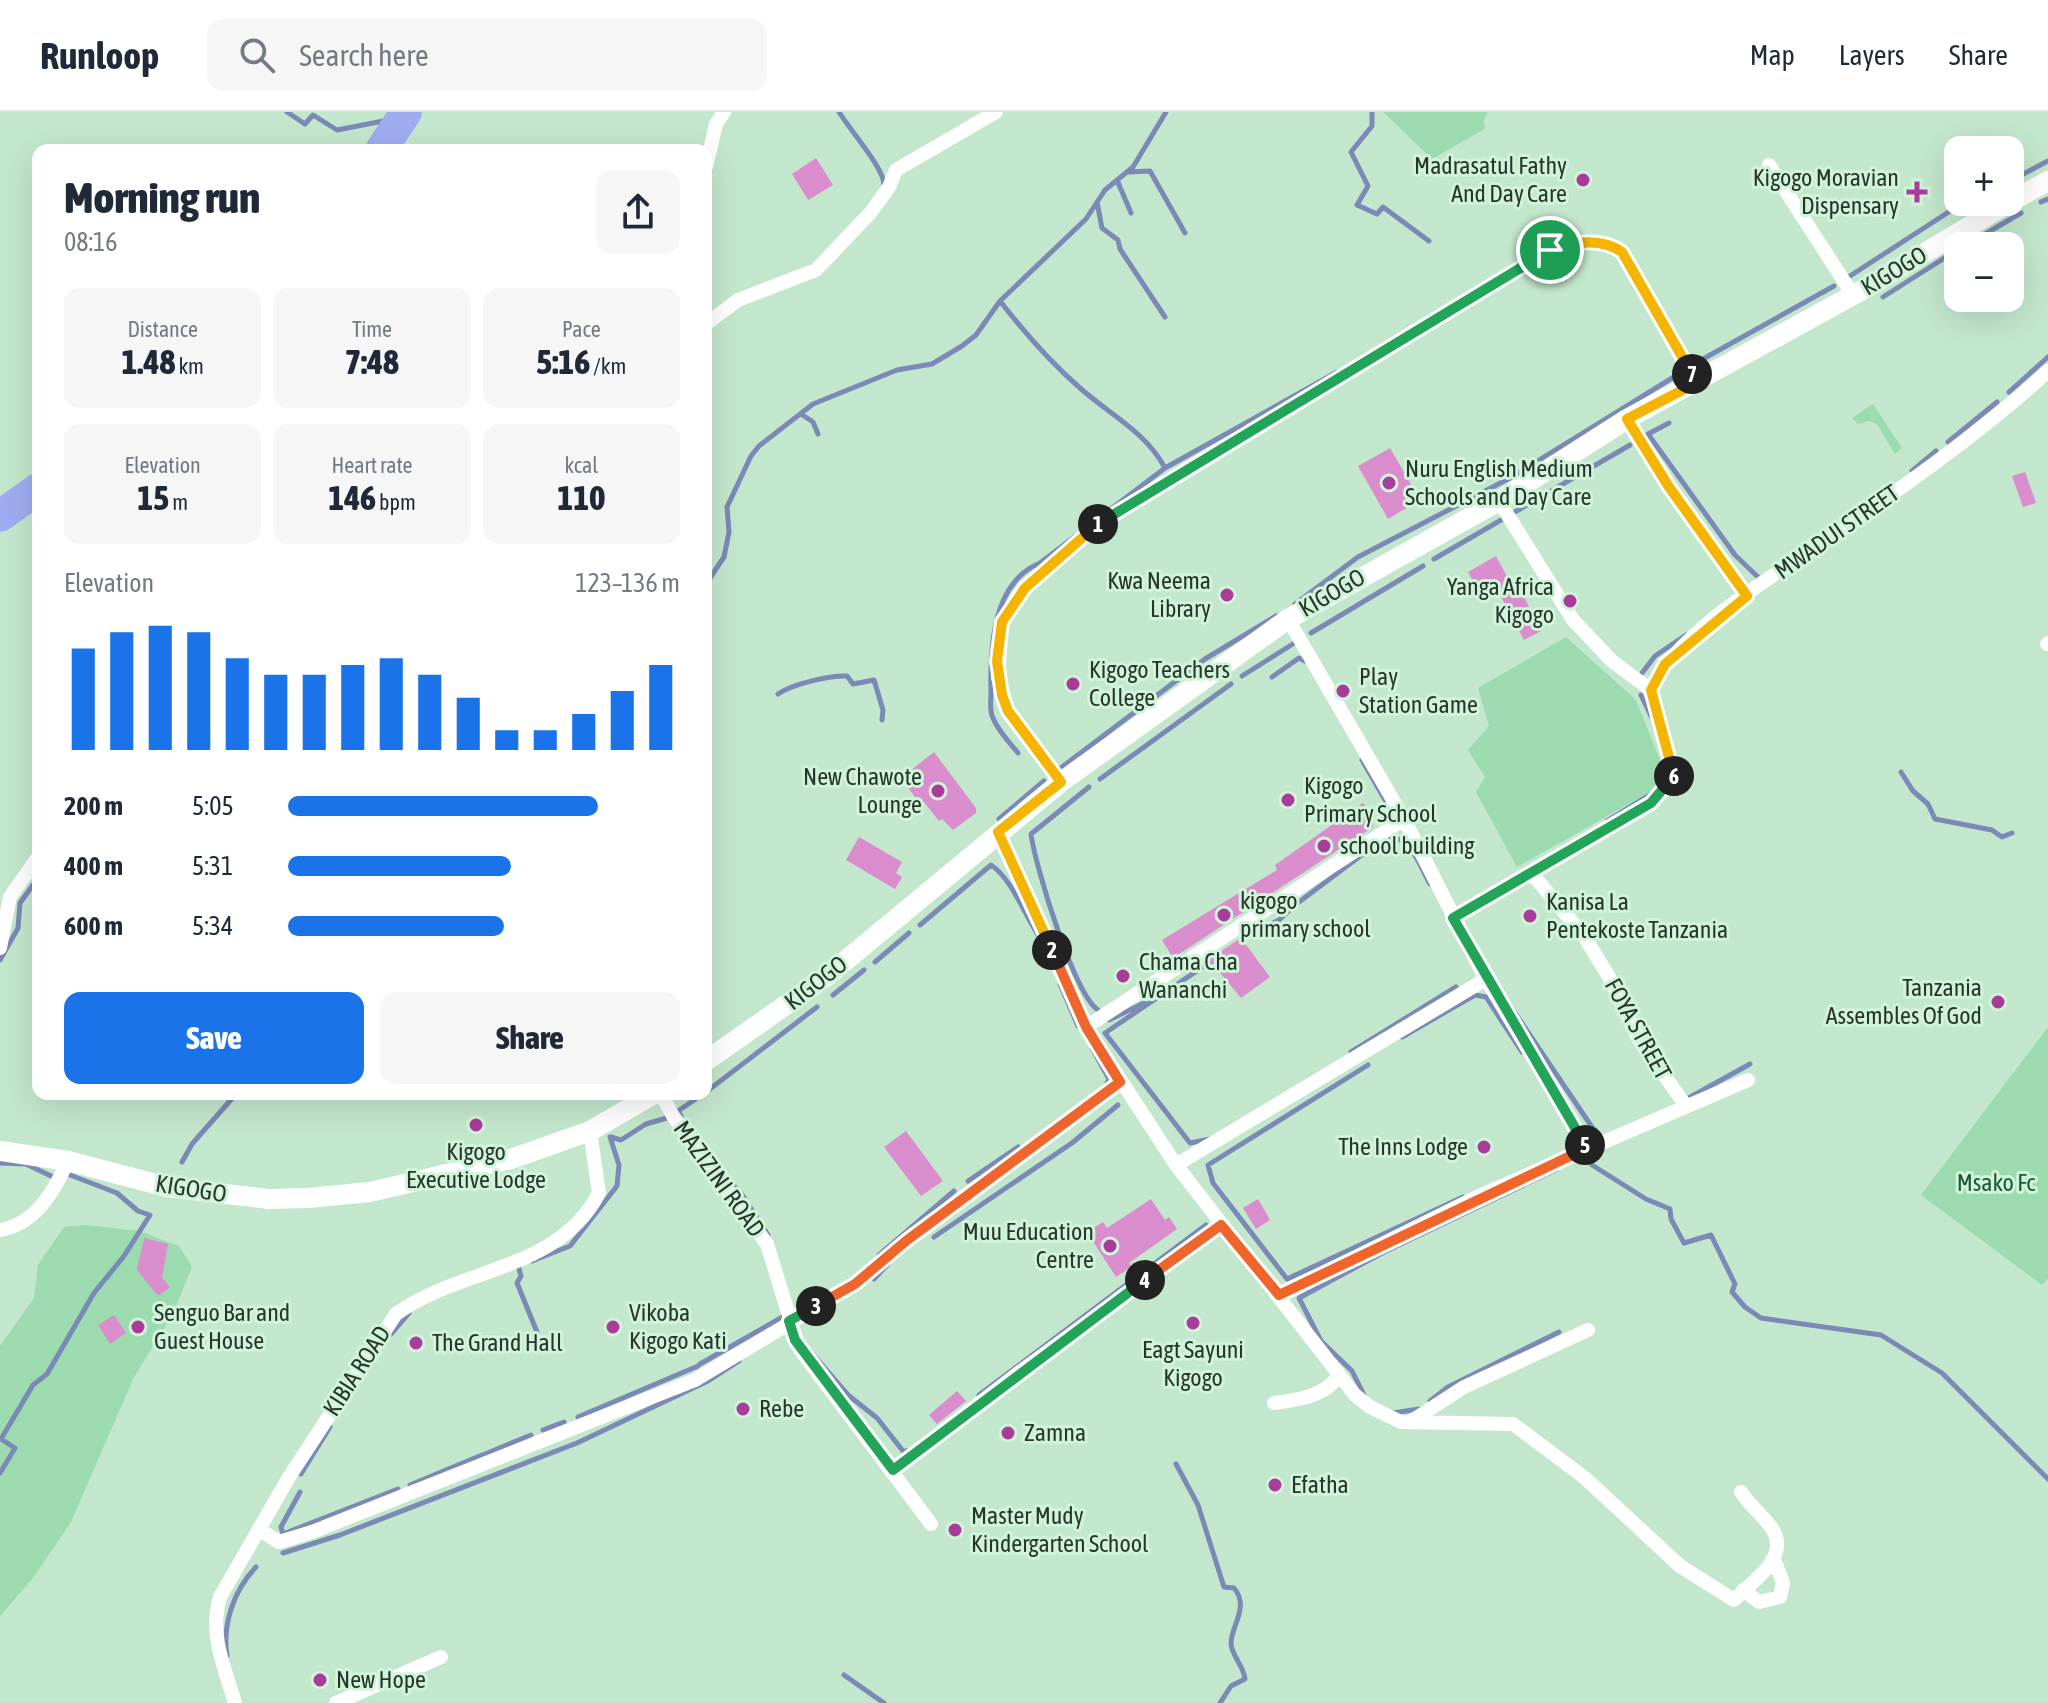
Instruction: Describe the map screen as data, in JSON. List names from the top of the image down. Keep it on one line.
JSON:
{"streets":{"main road":["KIGOGO"],"street":["MWADUI STREET","FOYA STREET","MAZIZINI ROAD","KIBIA ROAD"]},"crossings":[["KIGOGO","KIBIA ROAD"]],"parks":["Msako Fc"],"places":{"other":["Madrasatul Fathy And Day Care","Nuru English Medium Schools and Day Care","Kwa Neema Library","Yanga Africa Kigogo","Kigogo Teachers College","Play Station Game","New Chawote Lounge","Kigogo Primary School","school building","kigogo primary school","Kanisa La Pentekoste Tanzania","Chama Cha Wananchi","Tanzania Assembles Of God","Kigogo Executive Lodge","The Inns Lodge","Muu Education Centre","Eagt Sayuni Kigogo","Senguo Bar and Guest House","Vikoba Kigogo Kati","The Grand Hall","Rebe","Zamna","Efatha","Master Mudy Kindergarten School","New Hope"],"health":["Kigogo Moravian Dispensary"]},"page":{"header":"Runloop","search":"Search here","nav":["Map","Layers","Share"],"map_buttons":["+","−"],"heading":["Morning run","08:16"],"stats":[["Distance","1.48 km"],["Time","7:48"],["Pace","5:16 /km"],["Elevation","15 m"],["Heart rate","146 bpm"],["kcal","110"]],"pins":["7","1","6","2","5","4","3"],"chart":["Elevation","123–136 m"],"list":[{"name":"200 m","note":"5:05"},{"name":"400 m","note":"5:31"},{"name":"600 m","note":"5:34"}],"buttons":["Save","Share"]}}
